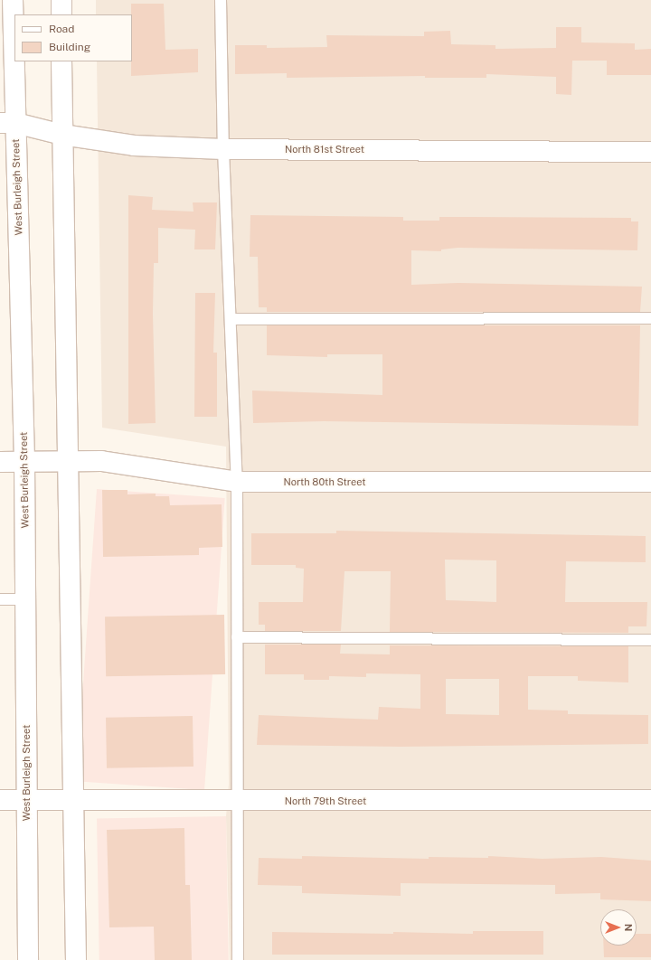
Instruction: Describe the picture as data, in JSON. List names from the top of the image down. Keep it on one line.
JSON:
{"streets":{"street":["North 81st Street","West Burleigh Street","North 80th Street","North 79th Street"]},"crossings":[["North 81st Street","West Burleigh Street"],["West Burleigh Street","North 80th Street"],["West Burleigh Street","North 79th Street"]],"legend":["Road","Building"],"north":"right"}
